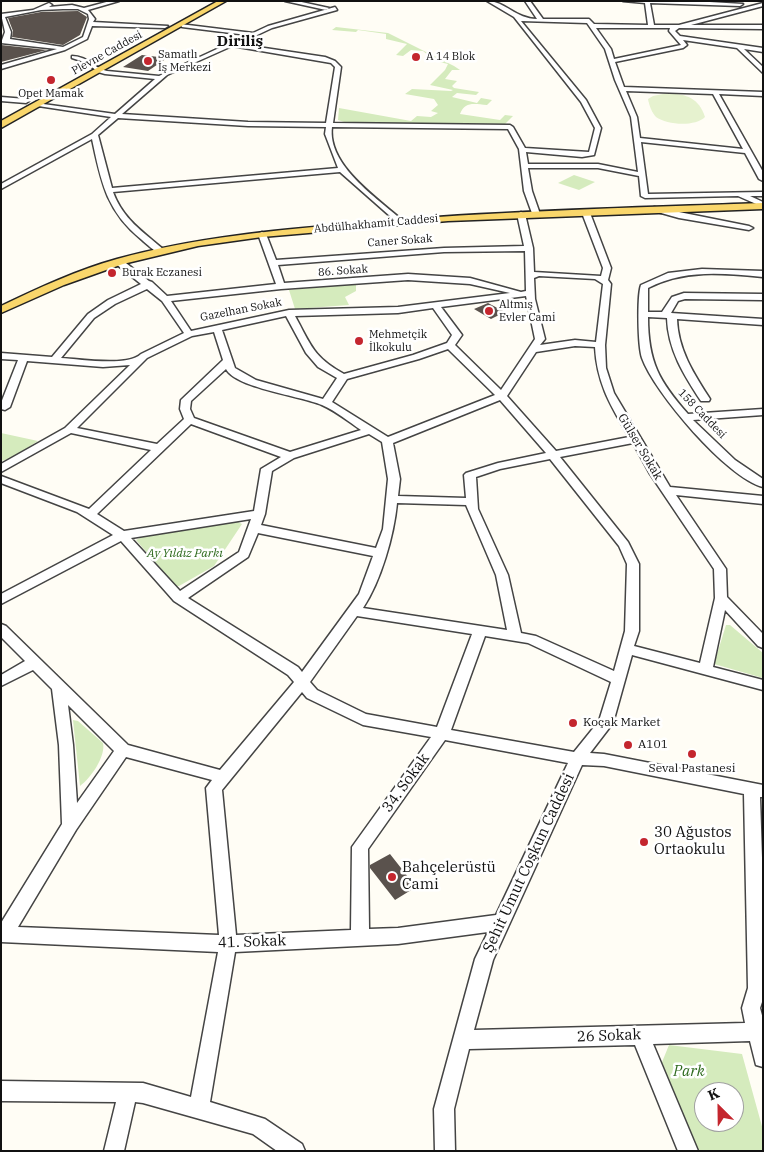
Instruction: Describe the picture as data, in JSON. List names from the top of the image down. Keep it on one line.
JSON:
{"streets":{"main road":["Plevne Caddesi","Abdülhakhamit Caddesi"],"street":["Caner Sokak","86. Sokak","Gazelhan Sokak","158 Caddesi","Gülser Sokak","34. Sokak","Şehit Umut Coşkun Caddesi","41. Sokak","26 Sokak"]},"crossings":[["Abdülhakhamit Caddesi","Gülser Sokak"],["86. Sokak","Gazelhan Sokak"],["34. Sokak","41. Sokak"],["Şehit Umut Coşkun Caddesi","41. Sokak"],["Şehit Umut Coşkun Caddesi","26 Sokak"]],"districts":["Diriliş"],"parks":["Ay Yıldız Parkı","Park"],"places":["A 14 Blok","Samatlı İş Merkezi","Opet Mamak","Burak Eczanesi","Altmış Evler Cami","Mehmetçik İlkokulu","Koçak Market","A101","Seval Pastanesi","30 Ağustos Ortaokulu","Bahçelerüstü Cami"],"north":"top left"}
